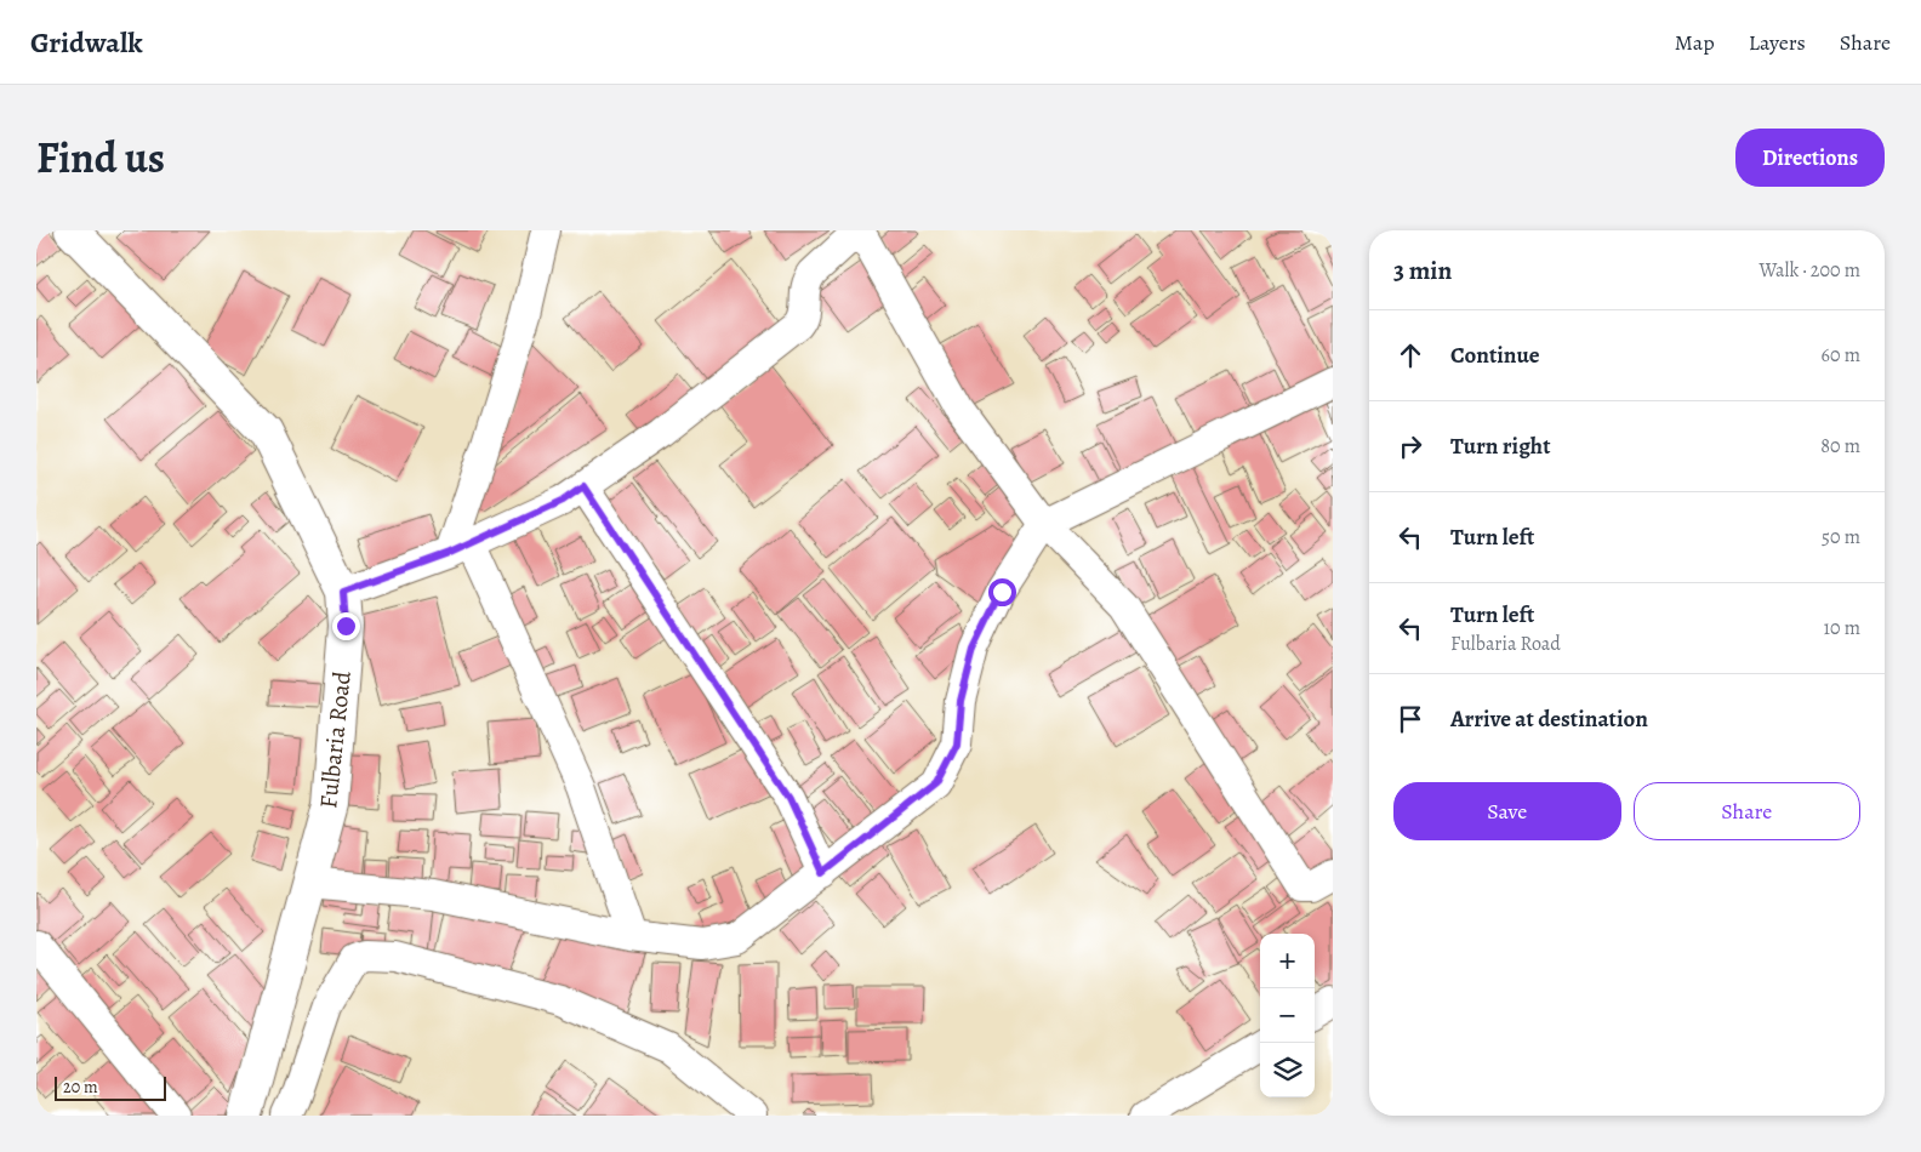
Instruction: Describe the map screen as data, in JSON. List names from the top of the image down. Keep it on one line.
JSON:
{"streets":{"main road":["Fulbaria Road"]},"scale_bar":"20 m","page":{"header":"Gridwalk","nav":["Map","Layers","Share"],"title":"Find us","buttons":["Directions",["Save","Share"]],"heading":["3 min","Walk · 200 m"],"list":[["Continue","60 m"],["Turn right","80 m"],["Turn left","50 m"],["Turn left","Fulbaria Road","10 m"],"Arrive at destination"],"map_buttons":["+","−"],"scale":"20 m"}}
